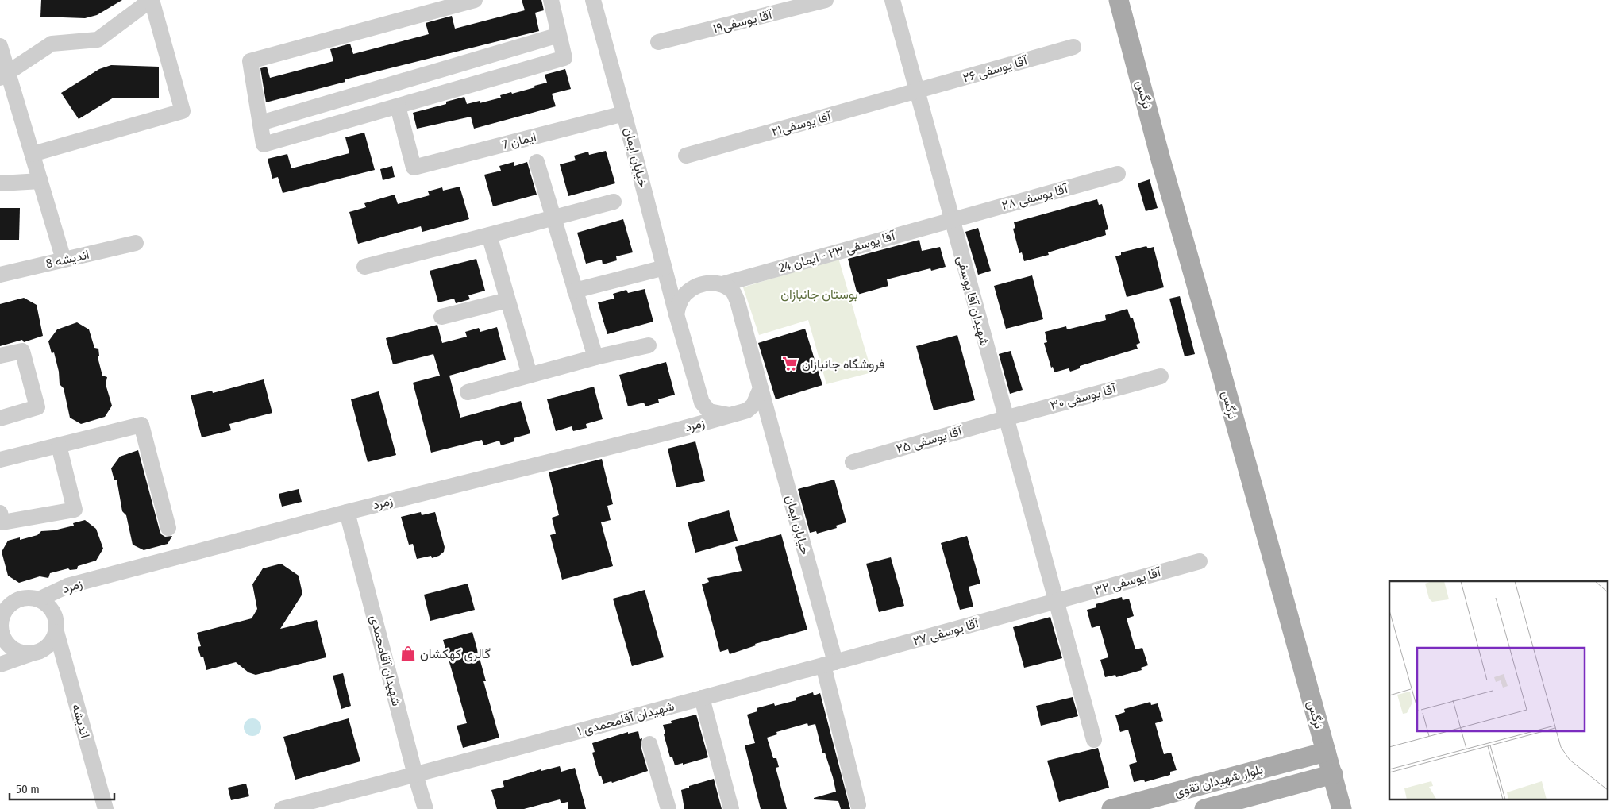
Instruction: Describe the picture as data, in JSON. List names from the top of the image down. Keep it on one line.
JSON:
{"streets":{"main road":["نرگس","بلوار شهیدان تقوی"],"street":["آقا یوسفی۱۹","آقا یوسفی ۲۶","آقا یوسفی۲۱","ایمان 7","خیابان ایمان","آقا یوسفی ۲۸","آقا یوسفی ۲۳ - ایمان 24","اندیشه 8","شهیدان آقا یوسفی","آقا یوسفی ۳۰","زمرد","آقا یوسفی ۲۵","آقا یوسفی ۳۲","آقا یوسفی ۲۷","شهیدان آقامحمدی","شهیدان آقامحمدی ۱","انديشه"]},"crossings":[["آقا یوسفی ۲۶","آقا یوسفی۲۱"],["آقا یوسفی ۲۶","شهیدان آقا یوسفی"],["نرگس","بلوار شهیدان تقوی"],["آقا یوسفی۲۱","شهیدان آقا یوسفی"],["ایمان 7","خیابان ایمان"],["خیابان ایمان","آقا یوسفی ۲۳ - ایمان 24"],["خیابان ایمان","زمرد"],["خیابان ایمان","آقا یوسفی ۲۷"],["خیابان ایمان","شهیدان آقامحمدی ۱"],["آقا یوسفی ۲۸","آقا یوسفی ۲۳ - ایمان 24"],["آقا یوسفی ۲۸","شهیدان آقا یوسفی"],["آقا یوسفی ۲۳ - ایمان 24","شهیدان آقا یوسفی"],["شهیدان آقا یوسفی","آقا یوسفی ۳۰"],["شهیدان آقا یوسفی","آقا یوسفی ۲۵"],["شهیدان آقا یوسفی","آقا یوسفی ۳۲"],["شهیدان آقا یوسفی","آقا یوسفی ۲۷"],["آقا یوسفی ۳۰","آقا یوسفی ۲۵"],["زمرد","شهیدان آقامحمدی"],["زمرد","انديشه"],["آقا یوسفی ۳۲","آقا یوسفی ۲۷"],["آقا یوسفی ۲۷","شهیدان آقامحمدی ۱"],["شهیدان آقامحمدی","شهیدان آقامحمدی ۱"]],"parks":["بوستان جانبازان"],"places":{"supermarket":["فروشگاه جانبازان"],"shop":["گالری کهکشان"]},"scale_bar":"50 m"}
